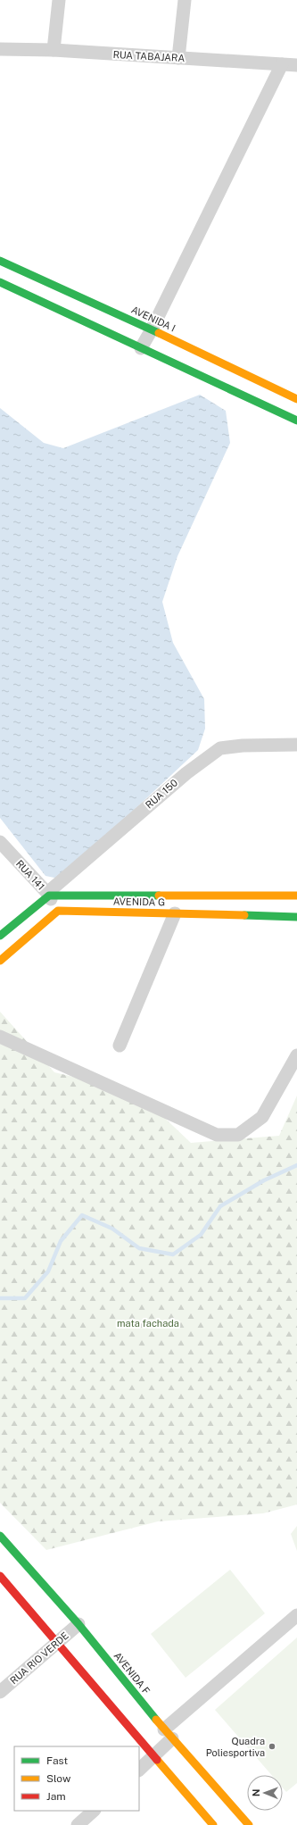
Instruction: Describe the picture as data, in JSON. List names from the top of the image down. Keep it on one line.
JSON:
{"streets":{"street":["RUA TABAJARA","AVENIDA I","RUA 150","RUA 141","AVENIDA G","RUA RIO VERDE","AVENIDA F"]},"crossings":[["RUA 150","RUA 141"],["RUA 150","AVENIDA G"],["RUA 141","AVENIDA G"],["RUA RIO VERDE","AVENIDA F"]],"parks":["mata fachada"],"places":["Quadra Poliesportiva"],"legend":["Fast","Slow","Jam"],"north":"left"}
